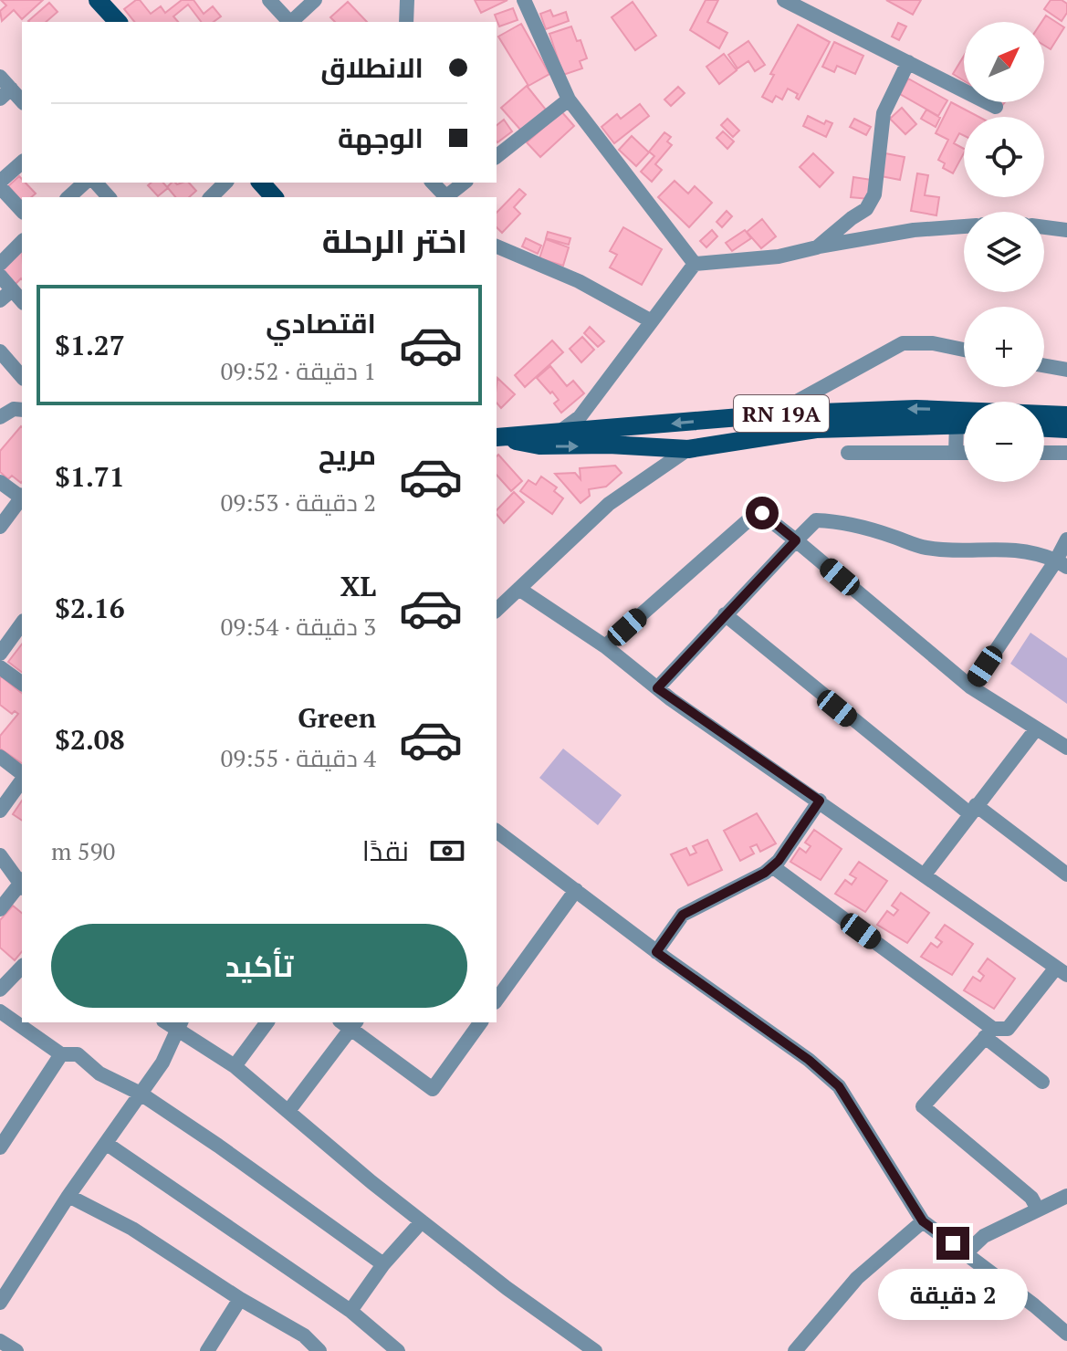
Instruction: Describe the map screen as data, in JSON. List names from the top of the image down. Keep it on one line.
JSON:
{"streets":{"main road":["RN 19A"]},"north":"top right","page":{"map_buttons":["+","−"],"banner":["الانطلاق","الوجهة"],"heading":"اختر الرحلة","list":[{"name":"اقتصادي","note":"1 دقيقة · 09:52","value":"$1.27"},{"name":"مريح","note":"2 دقيقة · 09:53","value":"$1.71"},{"name":"XL","note":"3 دقيقة · 09:54","value":"$2.16"},{"name":"Green","note":"4 دقيقة · 09:55","value":"$2.08"}],"pay":["نقدًا","590 m"],"buttons":"تأكيد","bubble":"2 دقيقة"}}
